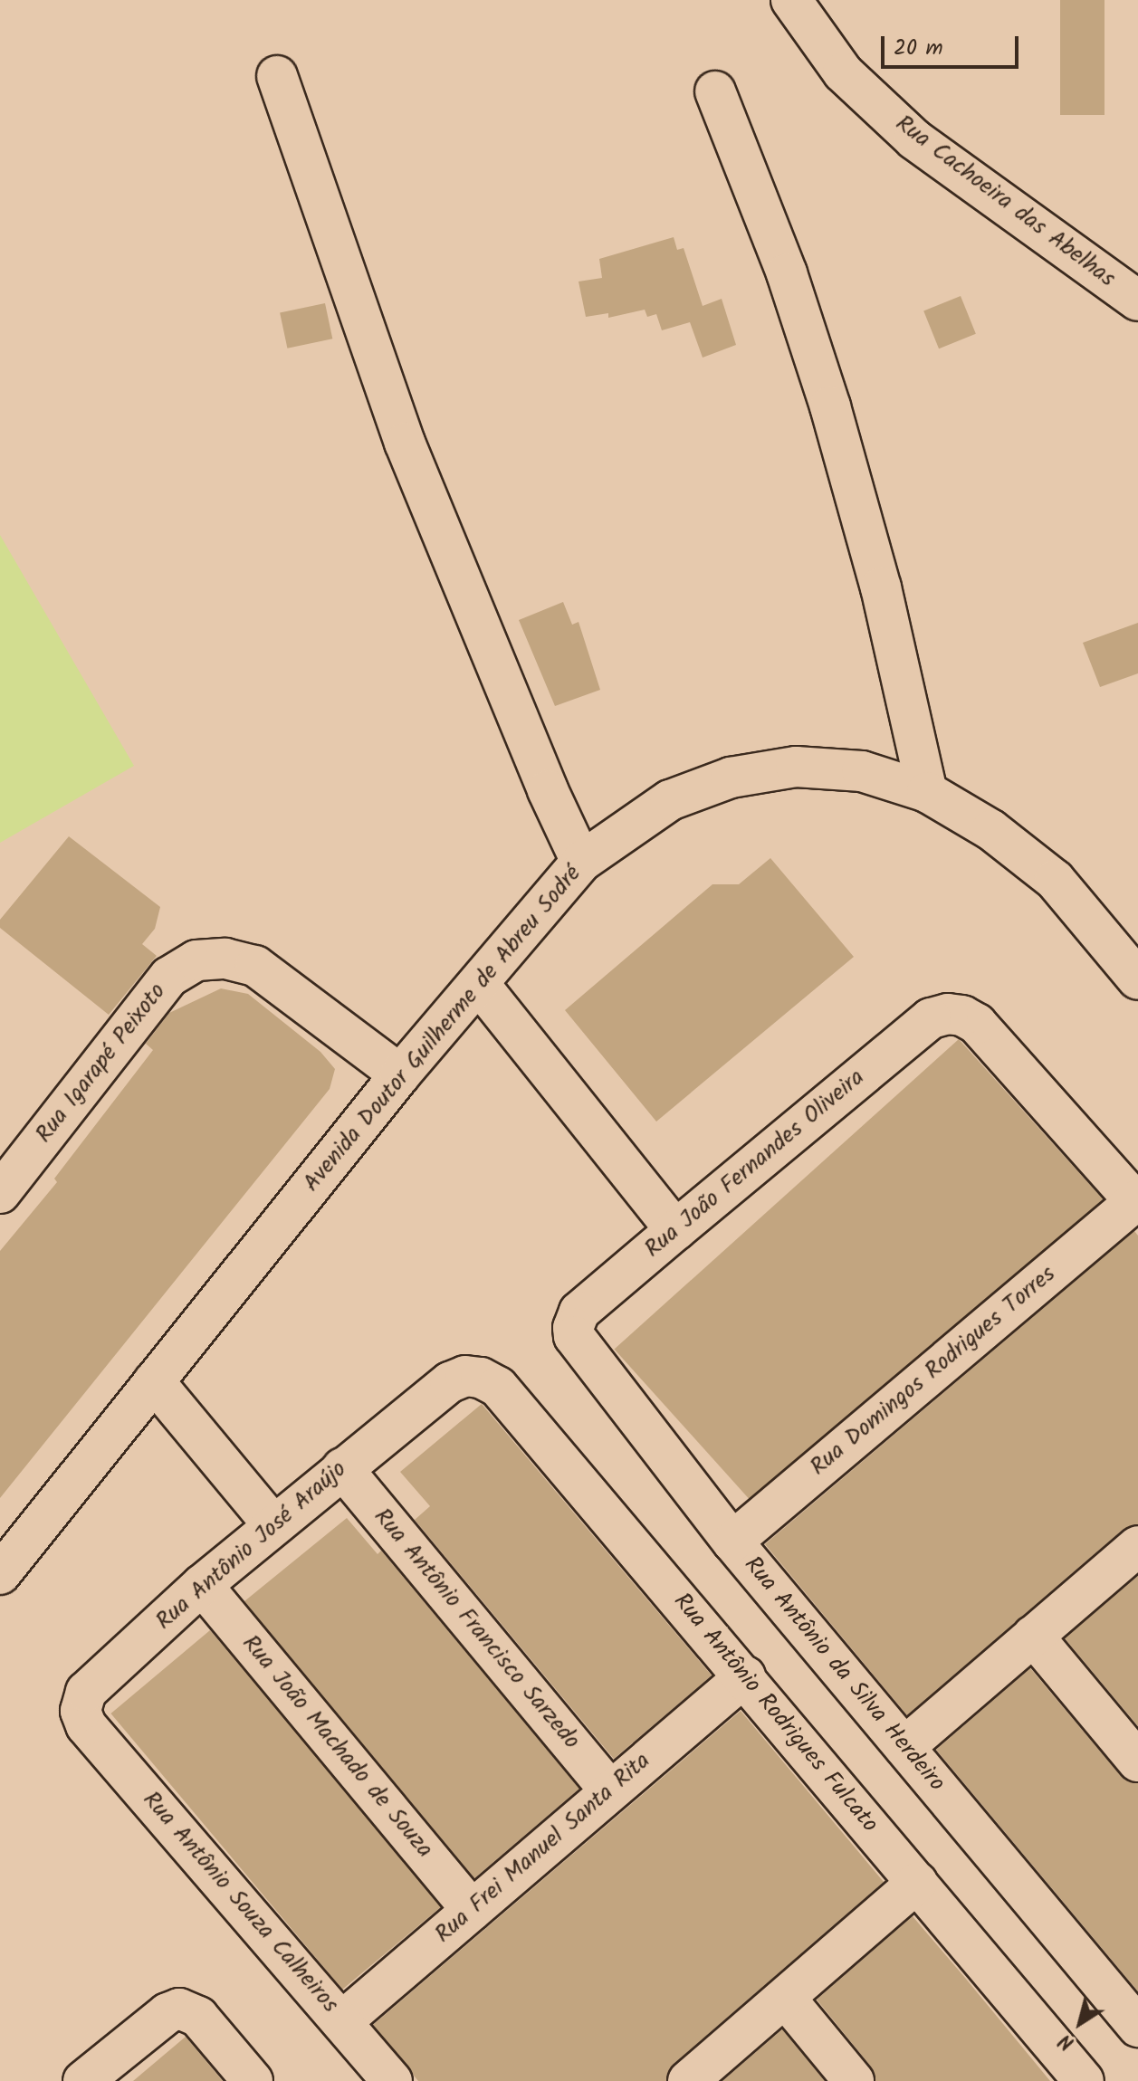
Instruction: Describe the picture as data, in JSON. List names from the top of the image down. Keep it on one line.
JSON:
{"streets":{"street":["Rua Cachoeira das Abelhas","Avenida Doutor Guilherme de Abreu Sodré","Rua Igarapé Peixoto","Rua João Fernandes Oliveira","Rua Domingos Rodrigues Torres","Rua Antônio José Araújo","Rua Antônio Francisco Sarzedo","Rua Antônio da Silva Herdeiro","Rua Antônio Rodrigues Fulcato","Rua João Machado de Souza","Rua Frei Manuel Santa Rita","Rua Antônio Souza Calheiros"]},"crossings":[["Avenida Doutor Guilherme de Abreu Sodré","Rua Igarapé Peixoto"],["Rua João Fernandes Oliveira","Rua Domingos Rodrigues Torres"],["Rua João Fernandes Oliveira","Rua Antônio da Silva Herdeiro"],["Rua Domingos Rodrigues Torres","Rua Antônio da Silva Herdeiro"],["Rua Antônio José Araújo","Rua Antônio Francisco Sarzedo"],["Rua Antônio José Araújo","Rua Antônio Rodrigues Fulcato"],["Rua Antônio José Araújo","Rua João Machado de Souza"],["Rua Antônio José Araújo","Rua Antônio Souza Calheiros"],["Rua Antônio Francisco Sarzedo","Rua Frei Manuel Santa Rita"],["Rua Antônio Rodrigues Fulcato","Rua Frei Manuel Santa Rita"],["Rua João Machado de Souza","Rua Frei Manuel Santa Rita"],["Rua Frei Manuel Santa Rita","Rua Antônio Souza Calheiros"]],"scale_bar":"20 m","north":"bottom left"}
